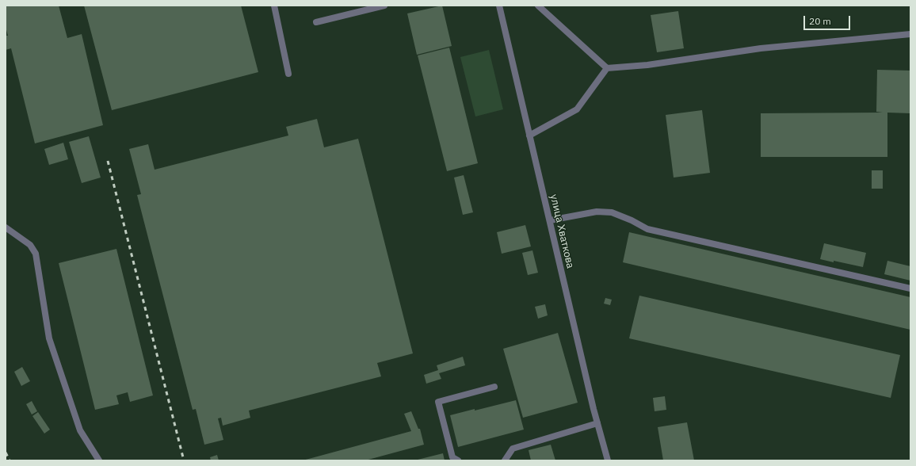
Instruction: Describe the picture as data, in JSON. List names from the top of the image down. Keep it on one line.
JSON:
{"streets":{"street":["улица Хваткова"]},"scale_bar":"20 m"}
